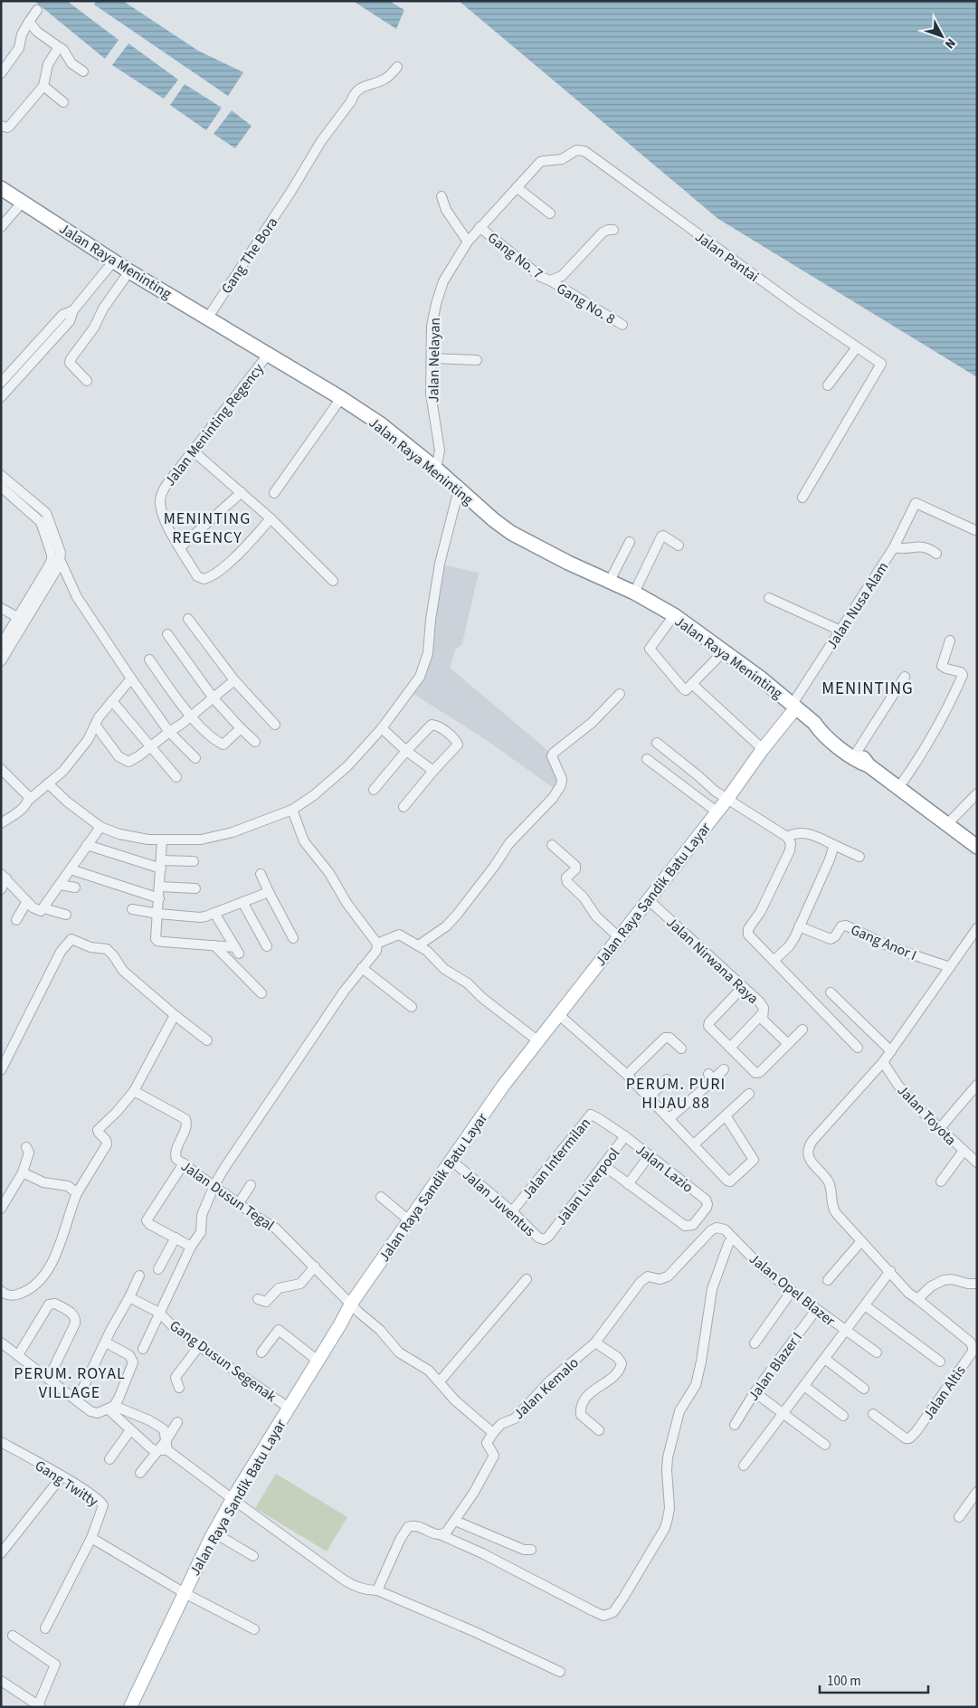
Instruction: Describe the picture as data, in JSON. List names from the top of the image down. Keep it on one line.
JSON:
{"streets":{"highway":["Jalan Raya Meninting"],"main road":["Jalan Raya Sandik Batu Layar"],"street":["Gang The Bora","Gang No. 7","Jalan Pantai","Gang No. 8","Jalan Nelayan","Jalan Meninting Regency","Jalan Nusa Alam","Gang Anor I","Jalan Nirwana Raya","Jalan Toyota","Jalan Intermilan","Jalan Lazio","Jalan Liverpool","Jalan Dusun Tegal","Jalan Juventus","Jalan Opel Blazer","Gang Dusun Segenak","Jalan Blazer I","Jalan Kemalo","Jalan Altis","Gang Twitty"]},"crossings":[["Gang The Bora","Jalan Raya Meninting"],["Gang No. 7","Gang No. 8"],["Gang No. 7","Jalan Nelayan"],["Jalan Pantai","Jalan Nelayan"],["Jalan Raya Meninting","Jalan Nelayan"],["Jalan Raya Meninting","Jalan Meninting Regency"],["Jalan Raya Meninting","Jalan Nusa Alam"],["Jalan Raya Meninting","Jalan Raya Sandik Batu Layar"],["Jalan Nusa Alam","Jalan Raya Sandik Batu Layar"],["Jalan Raya Sandik Batu Layar","Jalan Nirwana Raya"],["Jalan Raya Sandik Batu Layar","Jalan Dusun Tegal"],["Jalan Raya Sandik Batu Layar","Jalan Juventus"],["Jalan Raya Sandik Batu Layar","Gang Dusun Segenak"],["Jalan Intermilan","Jalan Lazio"],["Jalan Intermilan","Jalan Liverpool"],["Jalan Intermilan","Jalan Juventus"],["Jalan Lazio","Jalan Liverpool"],["Jalan Liverpool","Jalan Juventus"],["Jalan Opel Blazer","Jalan Blazer I"],["Jalan Opel Blazer","Jalan Kemalo"]],"districts":["MENINTING REGENCY","MENINTING","PERUM. PURI HIJAU 88","PERUM. ROYAL VILLAGE"],"scale_bar":"100 m","north":"bottom right"}
